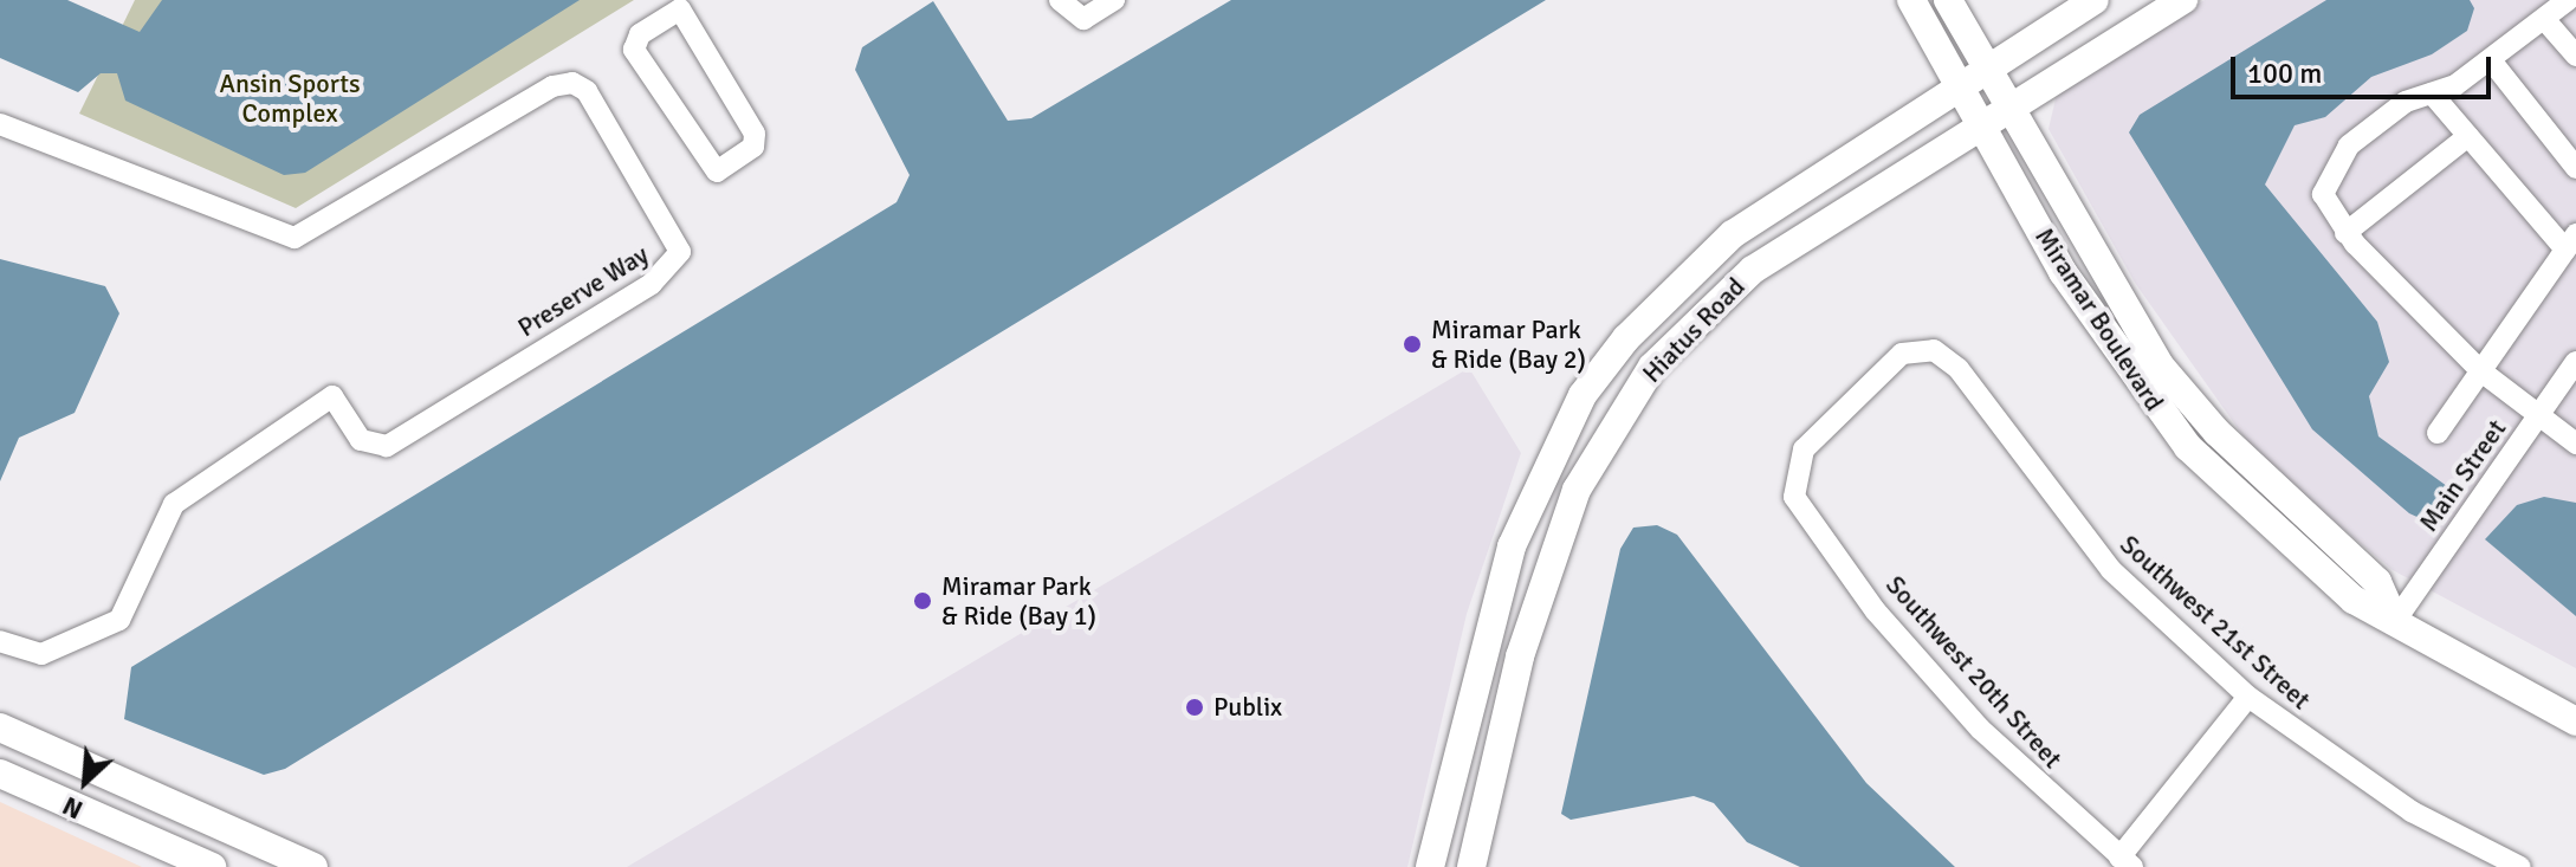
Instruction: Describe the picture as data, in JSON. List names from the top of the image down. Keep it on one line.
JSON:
{"streets":{"main road":["Miramar Boulevard","Hiatus Road"],"street":["Preserve Way","Main Street","Southwest 21st Street","Southwest 20th Street"]},"crossings":[["Miramar Boulevard","Hiatus Road"],["Miramar Boulevard","Main Street"],["Southwest 21st Street","Southwest 20th Street"]],"parks":["Ansin Sports Complex"],"places":["Miramar Park & Ride (Bay 2)","Miramar Park & Ride (Bay 1)","Publix"],"scale_bar":"100 m","north":"bottom left"}
